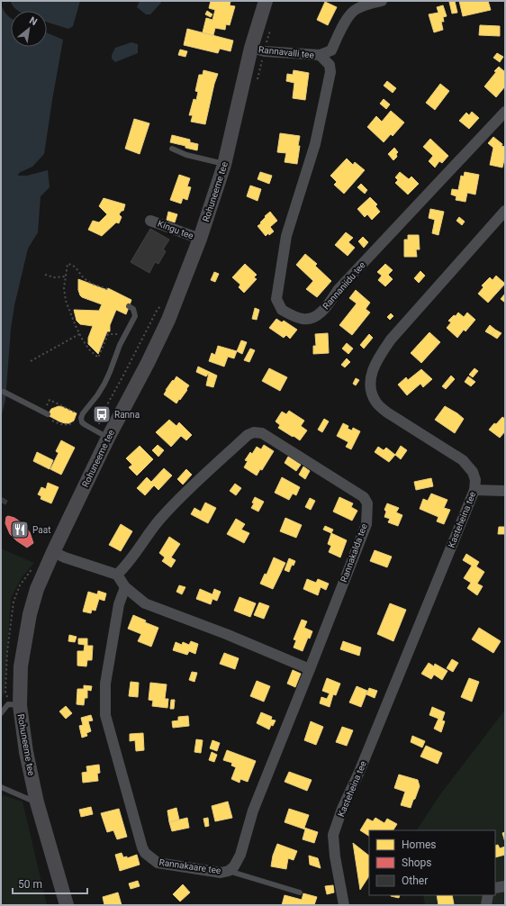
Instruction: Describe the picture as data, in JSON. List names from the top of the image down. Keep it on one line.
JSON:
{"streets":{"street":["Rannavalli tee","Rohuneeme tee","Kingu tee","Rannaniidu tee","Kasteheina tee","Rannakalda tee","Rannakaare tee"]},"crossings":[["Rannavalli tee","Rohuneeme tee"],["Rannavalli tee","Rannaniidu tee"],["Rohuneeme tee","Kingu tee"],["Rannakalda tee","Rannakaare tee"]],"places":{"bus stop":["Ranna"],"restaurant":["Paat"]},"legend":["Homes","Shops","Other"],"scale_bar":"50 m","north":"top right"}
